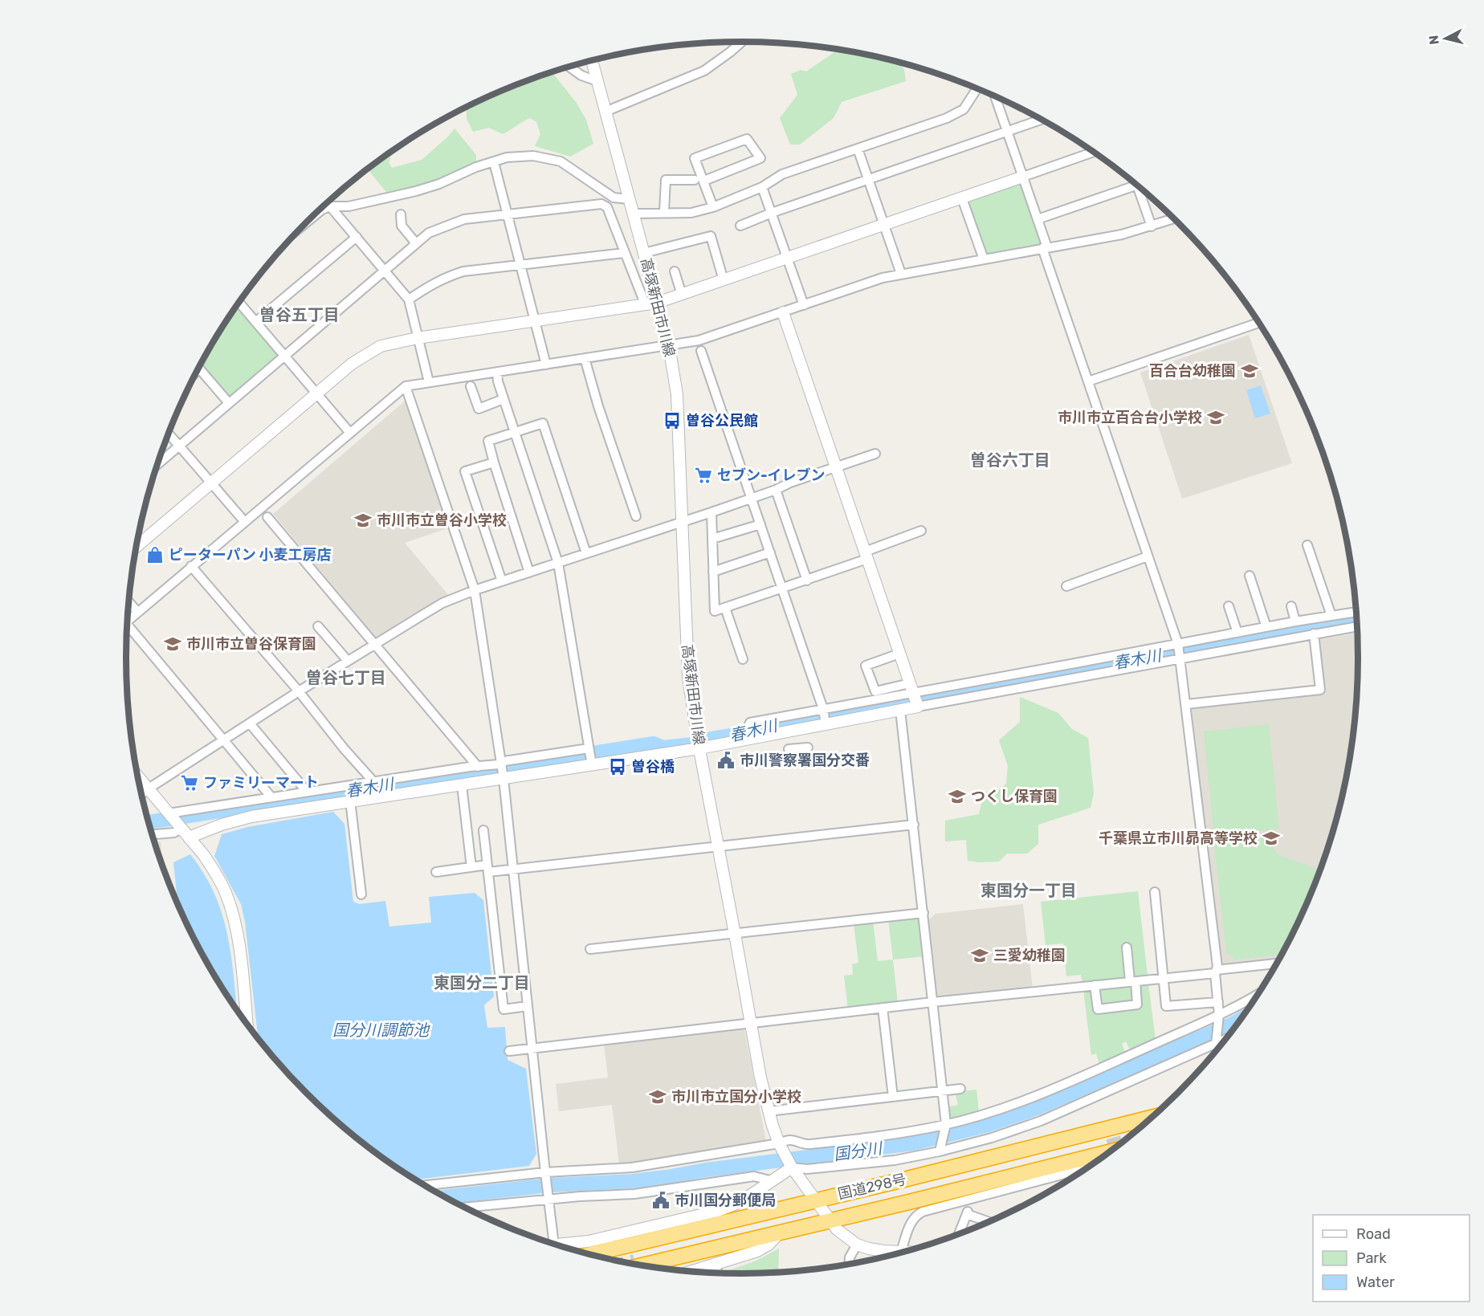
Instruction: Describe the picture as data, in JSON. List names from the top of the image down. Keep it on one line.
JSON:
{"streets":{"highway":["国道298号"],"street":["高塚新田市川線"]},"crossings":[["高塚新田市川線","国道298号"]],"districts":["曽谷五丁目","曽谷六丁目","曽谷七丁目","東国分一丁目","東国分二丁目"],"water":["春木川","国分川調節池","国分川"],"places":{"school or university":["百合台幼稚園","市川市立百合台小学校","市川市立曽谷小学校","市川市立曽谷保育園","つくし保育園","千葉県立市川昴高等学校","三愛幼稚園","市川市立国分小学校"],"bus stop":["曽谷公民館","曽谷橋"],"supermarket":["セブン-イレブン","ファミリーマート"],"shop":["ピーターパン 小麦工房店"],"public building":["市川警察署国分交番","市川国分郵便局"]},"legend":["Road","Park","Water"],"north":"left"}
